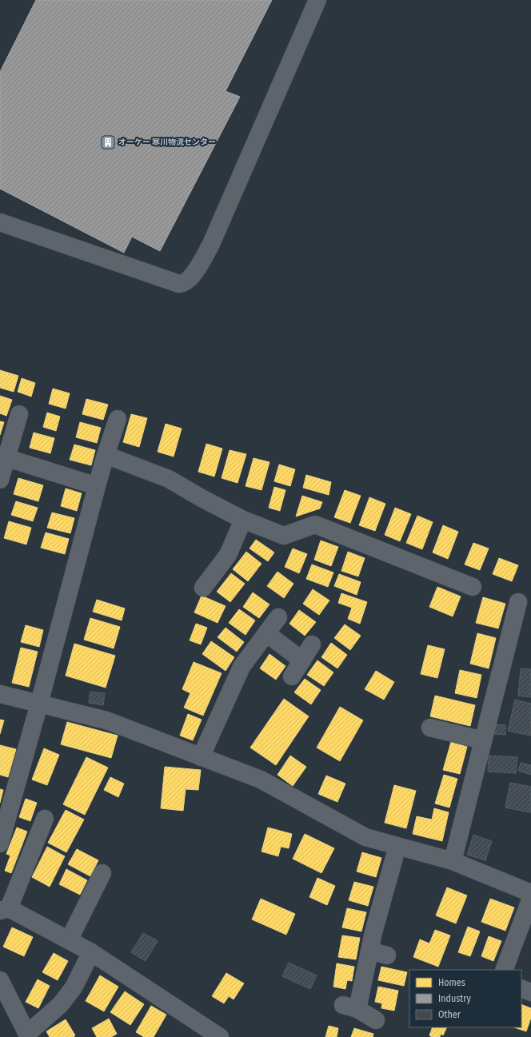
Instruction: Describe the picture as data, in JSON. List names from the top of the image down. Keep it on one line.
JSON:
{"places":{"building":["オーケー 寒川物流センター"]},"legend":["Homes","Industry","Other"]}
